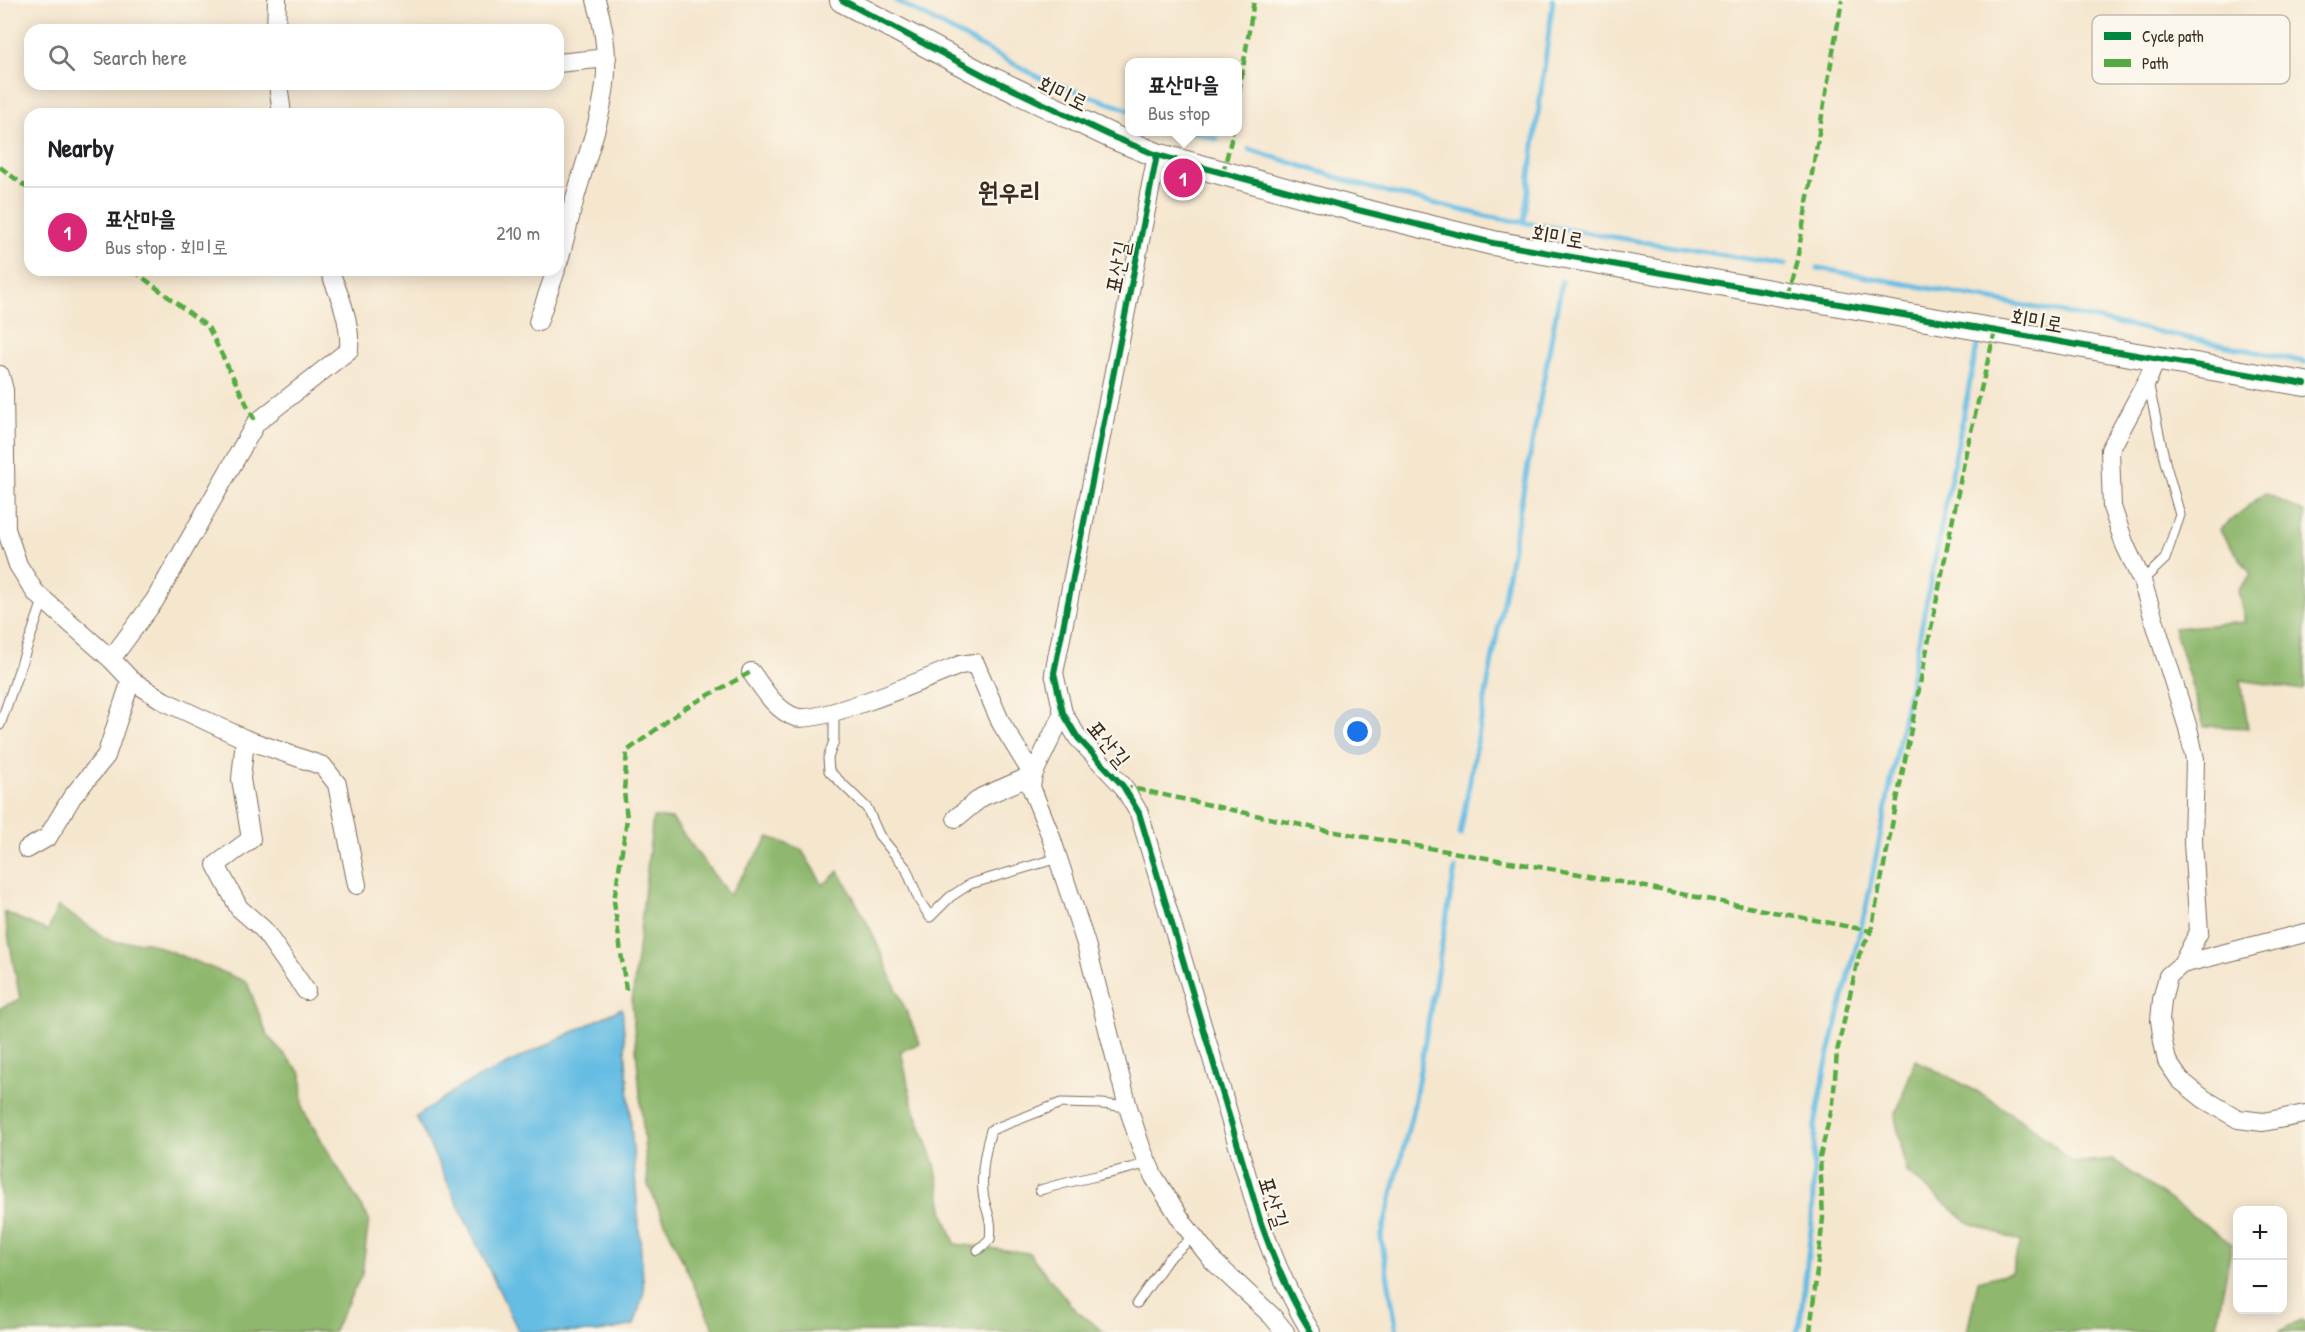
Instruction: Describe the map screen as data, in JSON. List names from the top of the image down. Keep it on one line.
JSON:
{"streets":{"street":["회미로","표산길"]},"crossings":[["회미로","표산길"]],"districts":["원우리"],"legend":["Cycle path","Path"],"page":{"search":"Search here","popup":["표산마을","Bus stop"],"heading":"Nearby","pins":"1","list":[{"mark":"1","name":"표산마을","note":"Bus stop · 회미로","value":"210 m"}],"map_buttons":["+","−"]}}
